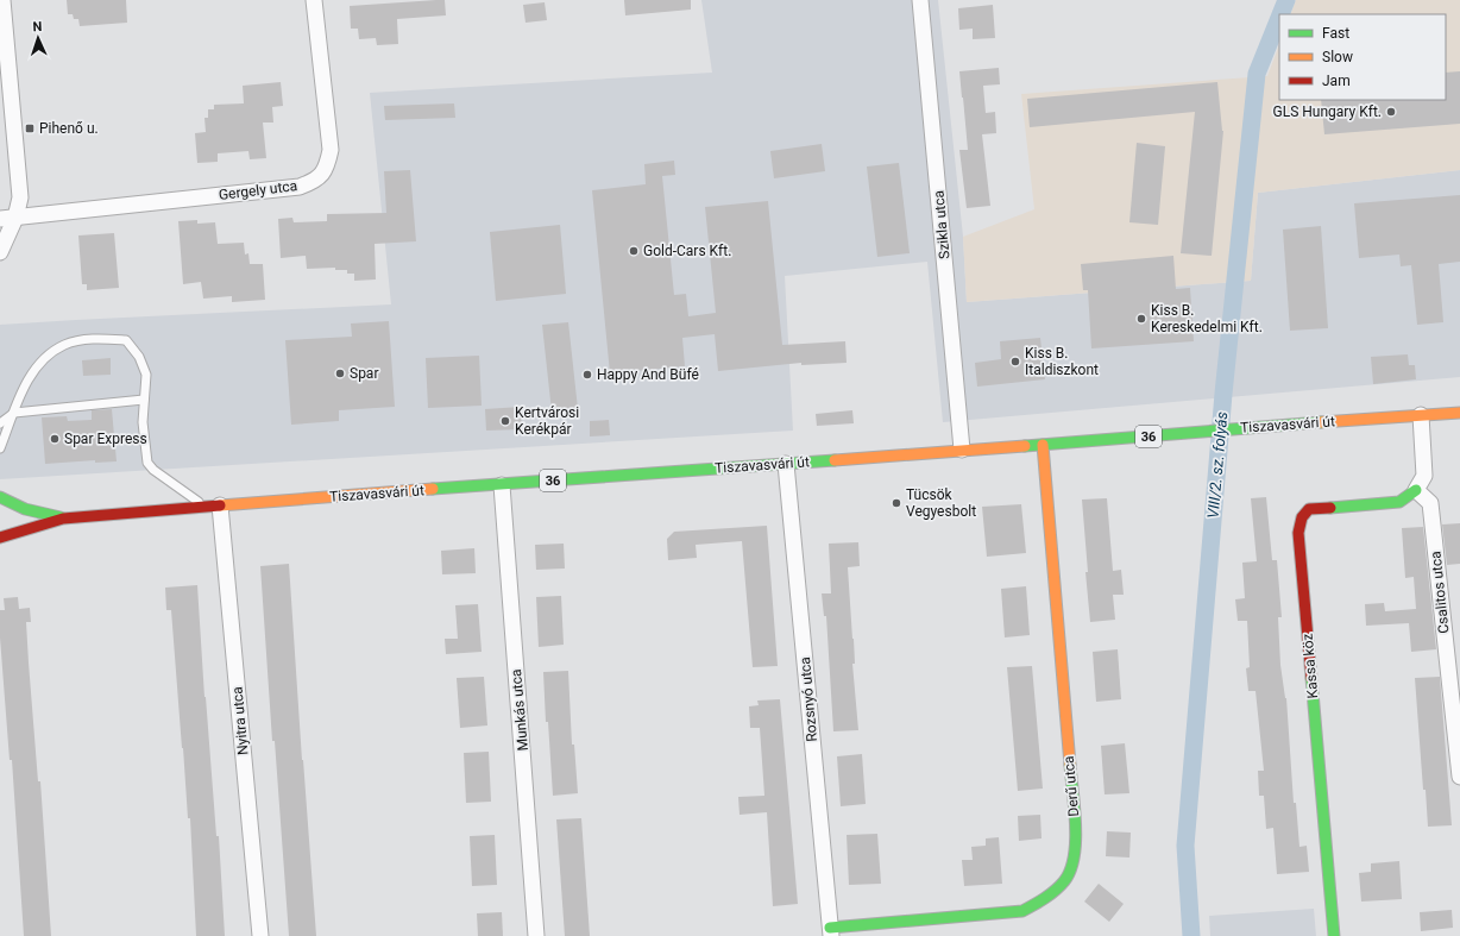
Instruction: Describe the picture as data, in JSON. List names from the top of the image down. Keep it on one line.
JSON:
{"streets":{"main road":["Tiszavasvári út","36","Kassa köz","Derű utca"],"street":["Gergely utca","Szikla utca","Csalitos utca","Rozsnyó utca","Munkás utca","Nyitra utca"]},"crossings":[["Szikla utca","Tiszavasvári út"],["Tiszavasvári út","36"],["Tiszavasvári út","Rozsnyó utca"],["Tiszavasvári út","Munkás utca"],["Tiszavasvári út","Nyitra utca"],["Tiszavasvári út","Derű utca"],["Csalitos utca","Kassa köz"],["Rozsnyó utca","Derű utca"]],"water":["VIII/2. sz. folyás"],"places":{"other":["GLS Hungary Kft.","Gold-Cars Kft.","Kiss B. Kereskedelmi Kft.","Kiss B. Italdiszkont","Spar","Happy And Büfé","Kertvárosi Kerékpár","Spar Express","Tücsök Vegyesbolt"],"transit":["Pihenő u."]},"legend":["Fast","Slow","Jam"],"north":"top"}
